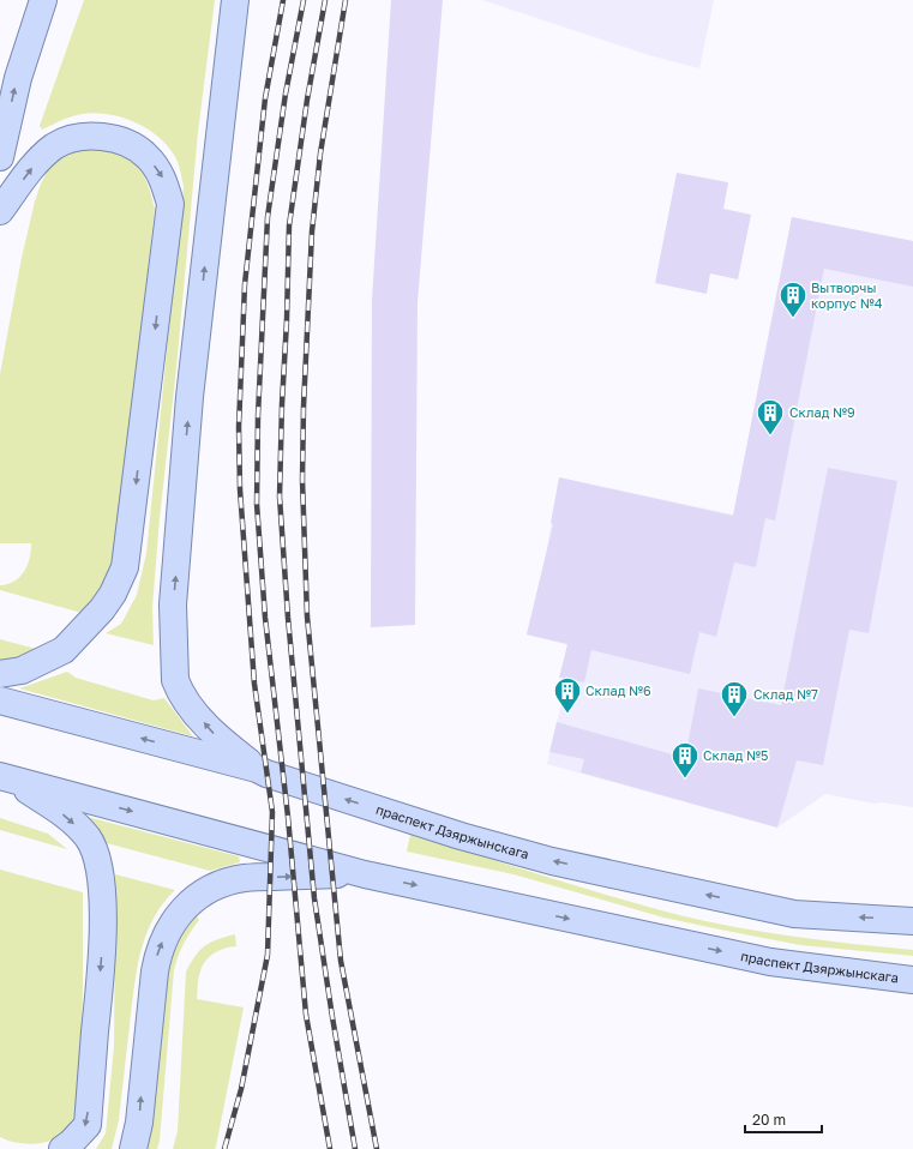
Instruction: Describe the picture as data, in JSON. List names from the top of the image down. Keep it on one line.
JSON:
{"streets":{"main road":["праспект Дзяржынскага"]},"places":{"building":["Вытворчы корпус №4","Склад №9","Склад №6","Склад №7","Склад №5"]},"scale_bar":"20 m"}
